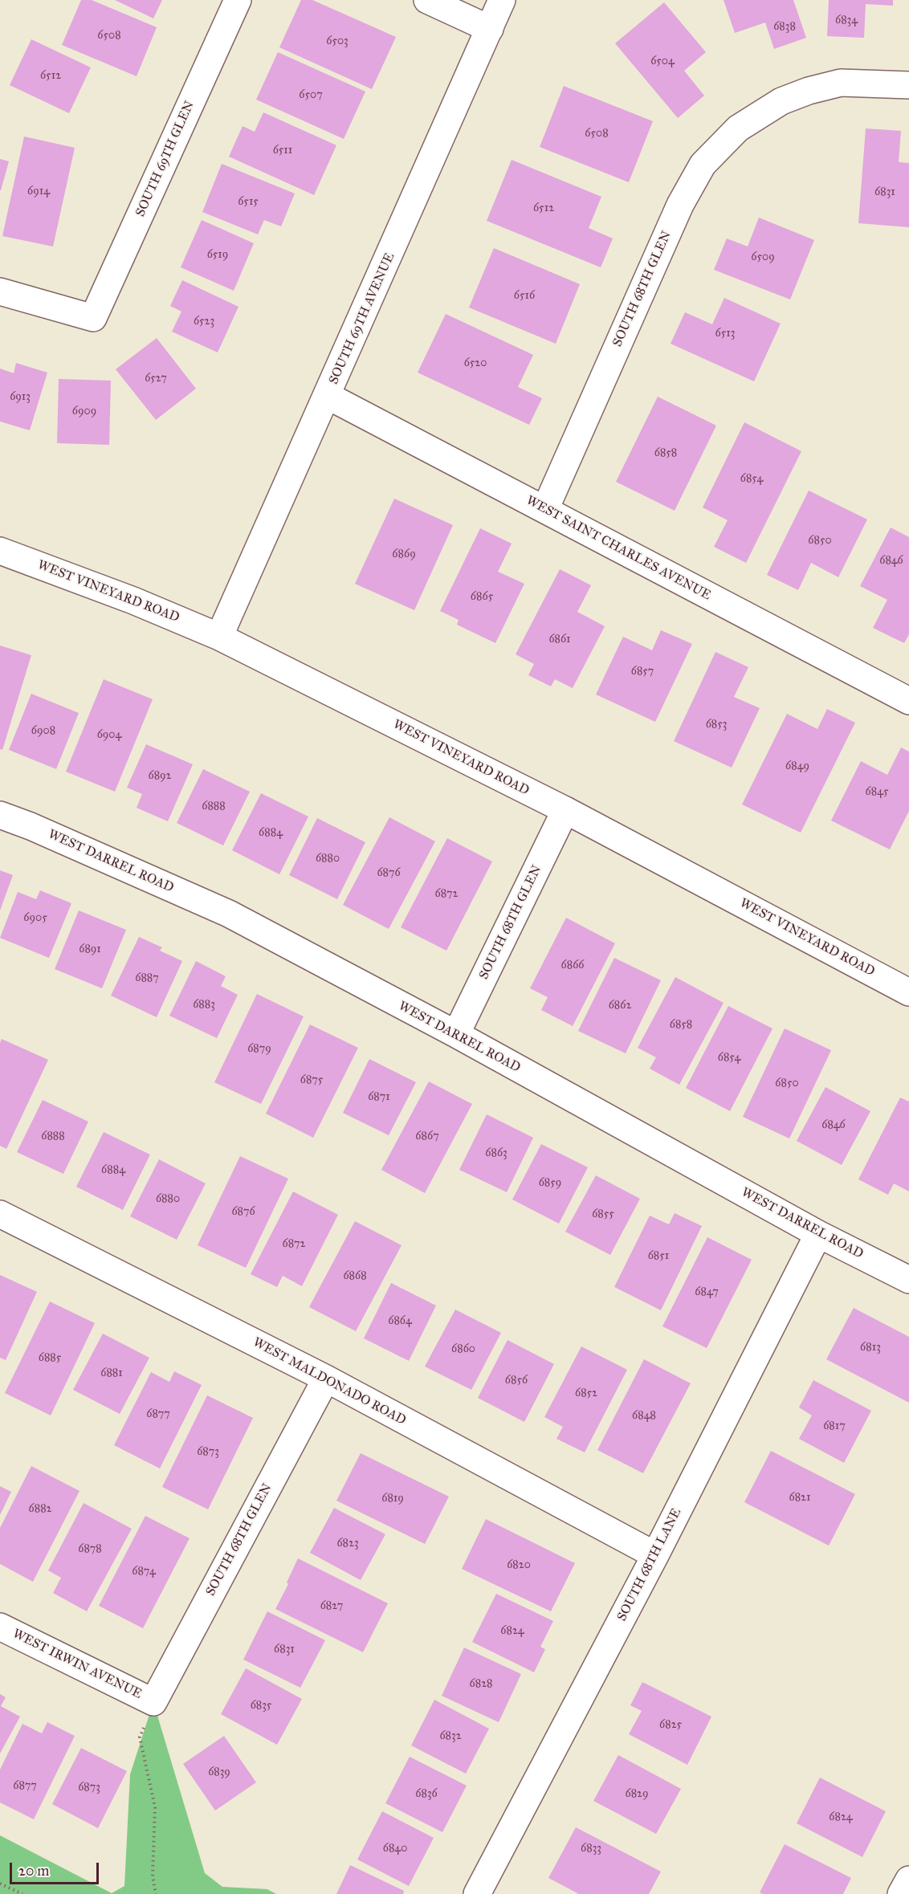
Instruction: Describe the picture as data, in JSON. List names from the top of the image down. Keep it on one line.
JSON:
{"streets":{"street":["SOUTH 69TH GLEN","SOUTH 68TH GLEN","SOUTH 69TH AVENUE","WEST SAINT CHARLES AVENUE","WEST VINEYARD ROAD","WEST DARREL ROAD","WEST MALDONADO ROAD","SOUTH 68TH LANE","WEST IRWIN AVENUE"]},"crossings":[["SOUTH 68TH GLEN","WEST SAINT CHARLES AVENUE"],["SOUTH 68TH GLEN","WEST VINEYARD ROAD"],["SOUTH 68TH GLEN","WEST DARREL ROAD"],["SOUTH 68TH GLEN","WEST MALDONADO ROAD"],["SOUTH 68TH GLEN","WEST IRWIN AVENUE"],["SOUTH 69TH AVENUE","WEST SAINT CHARLES AVENUE"],["SOUTH 69TH AVENUE","WEST VINEYARD ROAD"],["WEST DARREL ROAD","SOUTH 68TH LANE"],["WEST MALDONADO ROAD","SOUTH 68TH LANE"]],"house_numbers":["6834","6838","6508","6503","6504","6512","6507","6508","6511","6914","6831","6515","6512","6519","6509","6516","6523","6513","6520","6527","6913","6909","6858","6854","6850","6869","6846","6865","6861","6857","6853","6908","6904","6849","6892","6845","6888","6884","6880","6876","6872","6905","6891","6866","6887","6883","6862","6858","6879","6854","6875","6850","6871","6846","6888","6867","6863","6884","6859","6880","6876","6855","6872","6851","6868","6847","6864","6813","6860","6885","6881","6856","6852","6877","6848","6817","6873","6821","6819","6882","6823","6878","6820","6874","6827","6824","6831","6828","6835","6825","6832","6839","6877","6873","6836","6829","6824","6840","6833"],"scale_bar":"20 m"}
